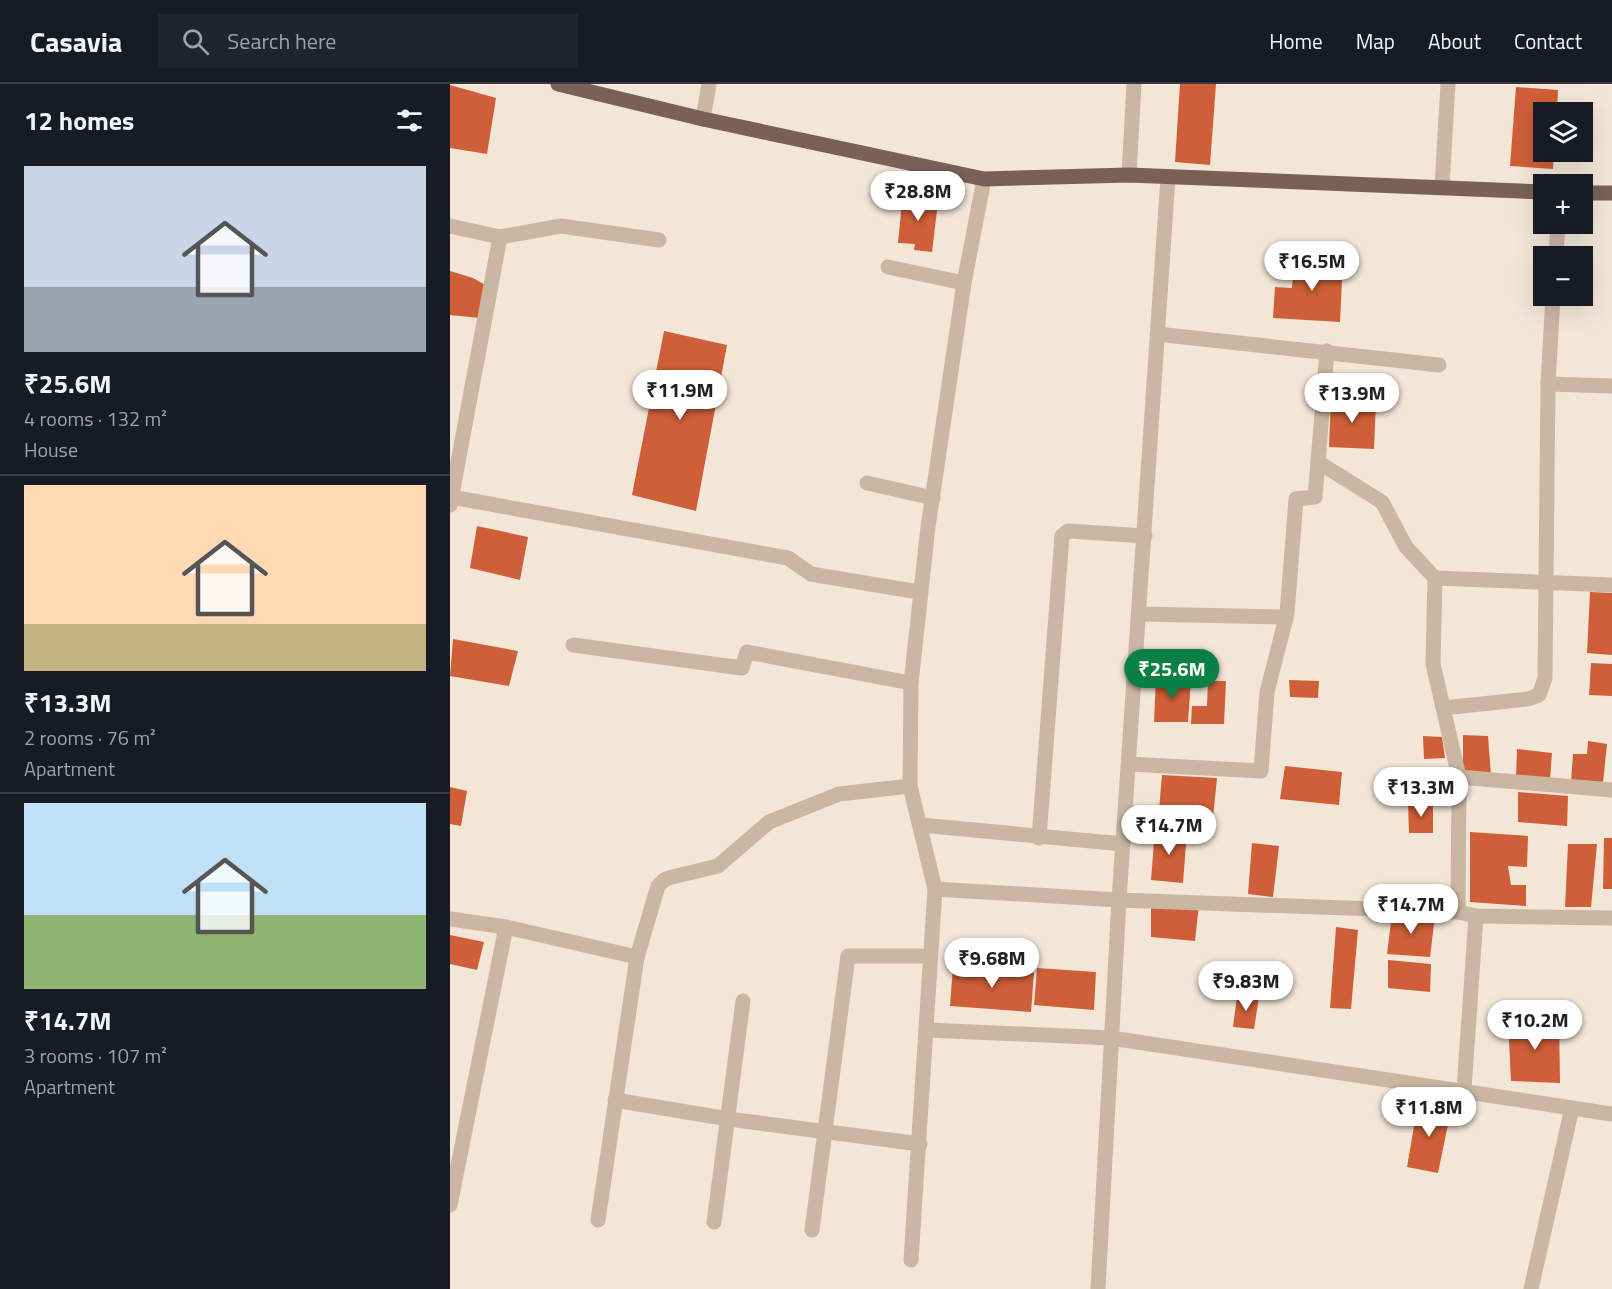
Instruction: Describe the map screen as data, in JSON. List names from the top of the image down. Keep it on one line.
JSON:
{"page":{"header":"Casavia","search":"Search here","nav":["Home","Map","About","Contact"],"heading":"12 homes","map_buttons":["+","−"],"list":[{"name":"₹25.6M","note":"4 rooms · 132 m² · House"},{"name":"₹13.3M","note":"2 rooms · 76 m² · Apartment"},{"name":"₹14.7M","note":"3 rooms · 107 m² · Apartment"}],"price":["₹28.8M","₹16.5M","₹11.9M","₹13.9M","₹25.6M","₹13.3M","₹14.7M","₹14.7M","₹9.68M","₹9.83M","₹10.2M","₹11.8M"]}}
